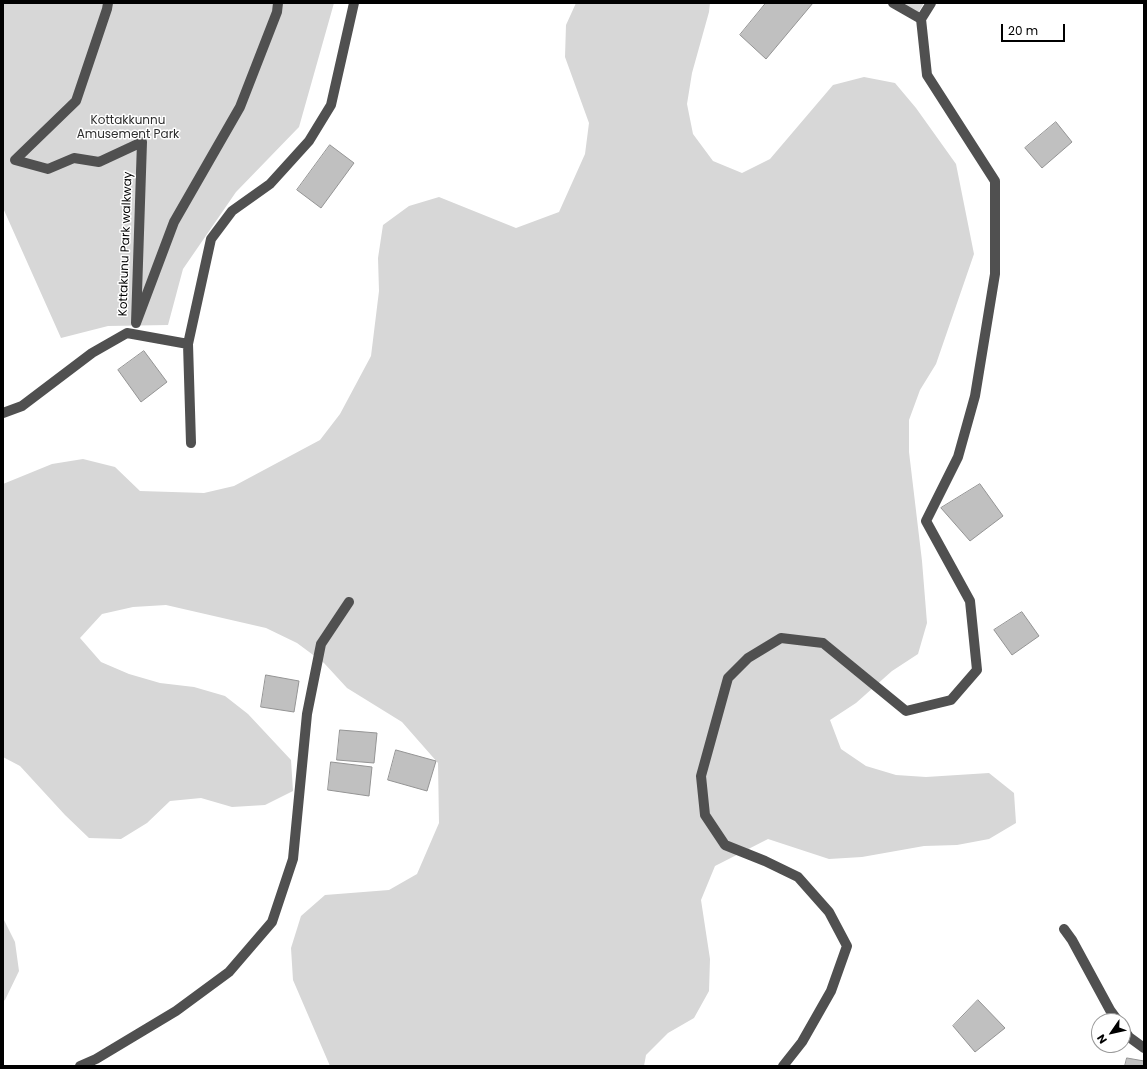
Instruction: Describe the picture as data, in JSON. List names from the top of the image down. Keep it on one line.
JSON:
{"streets":{"street":["Kottakunu Park walkway"]},"parks":["Kottakkunnu Amusement Park"],"scale_bar":"20 m","north":"bottom left"}
